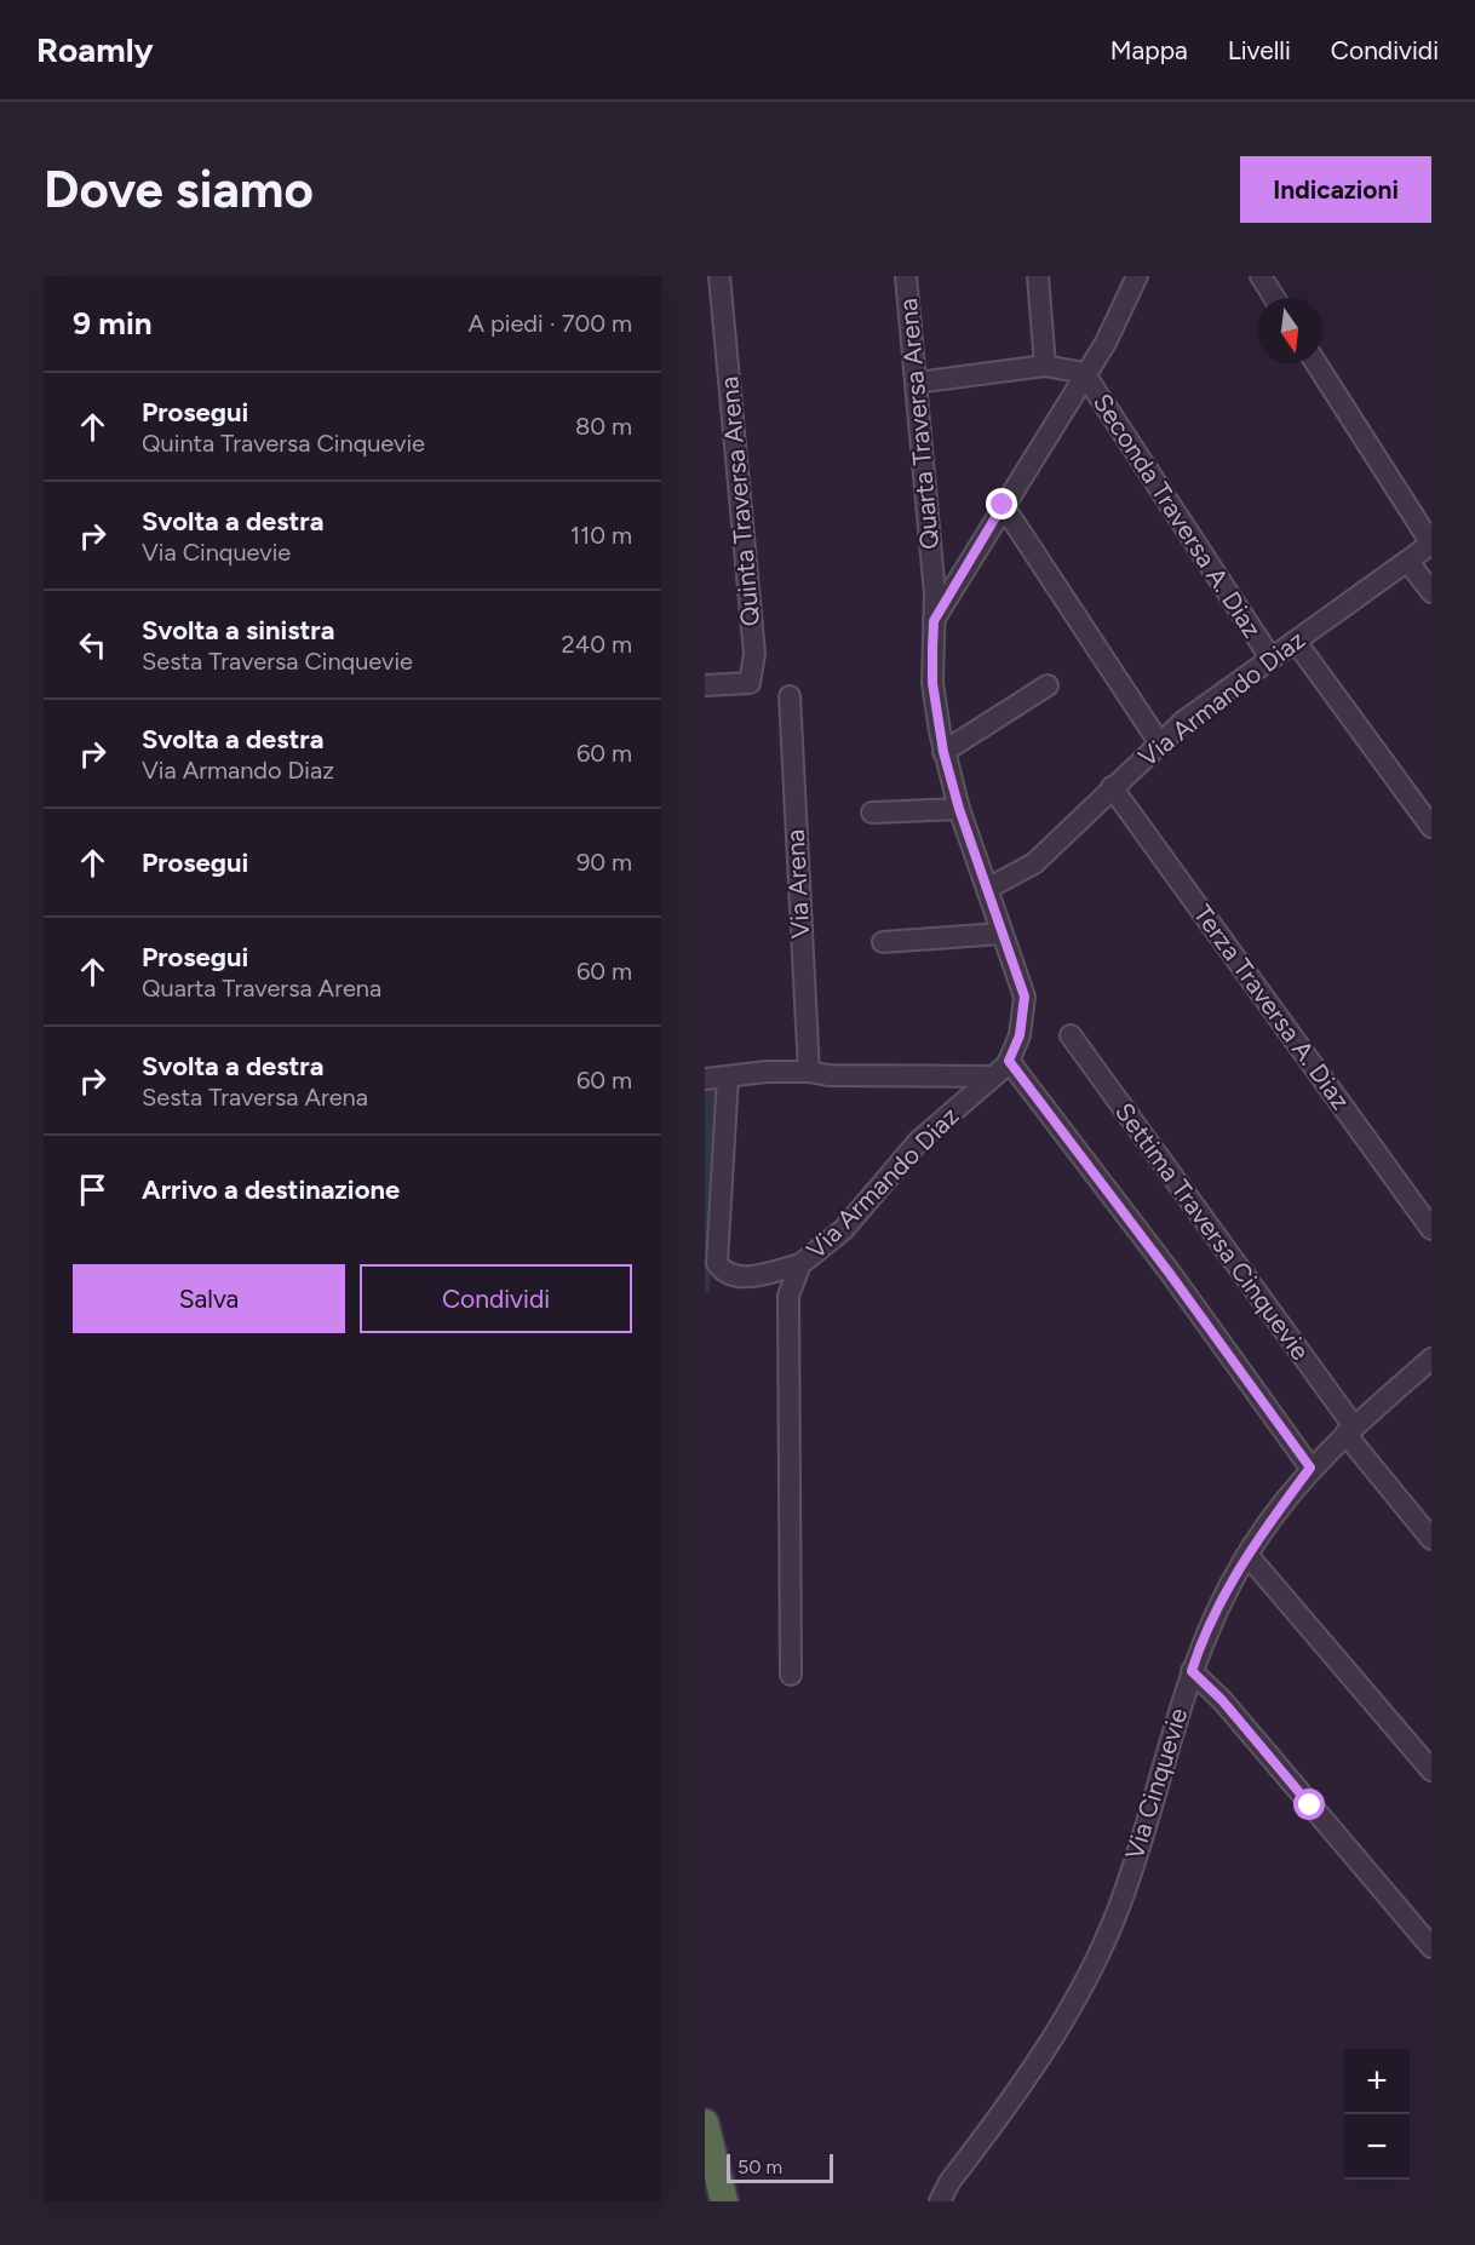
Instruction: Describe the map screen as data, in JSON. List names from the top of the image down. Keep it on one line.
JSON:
{"streets":{"street":["Quarta Traversa Arena","Quinta Traversa Arena","Seconda Traversa A. Diaz","Via Armando Diaz","Via Arena","Terza Traversa A. Diaz","Settima Traversa Cinquevie","Via Cinquevie"]},"crossings":[["Quarta Traversa Arena","Via Armando Diaz"],["Seconda Traversa A. Diaz","Via Armando Diaz"],["Via Armando Diaz","Terza Traversa A. Diaz"],["Settima Traversa Cinquevie","Via Cinquevie"]],"scale_bar":"50 m","north":"bottom","page":{"header":"Roamly","nav":["Mappa","Livelli","Condividi"],"buttons":["Indicazioni",["Salva","Condividi"]],"title":"Dove siamo","heading":["9 min","A piedi · 700 m"],"list":[["Prosegui","Quinta Traversa Cinquevie","80 m"],["Svolta a destra","Via Cinquevie","110 m"],["Svolta a sinistra","Sesta Traversa Cinquevie","240 m"],["Svolta a destra","Via Armando Diaz","60 m"],["Prosegui","90 m"],["Prosegui","Quarta Traversa Arena","60 m"],["Svolta a destra","Sesta Traversa Arena","60 m"],"Arrivo a destinazione"],"map_buttons":["+","−"],"scale":"50 m"}}
